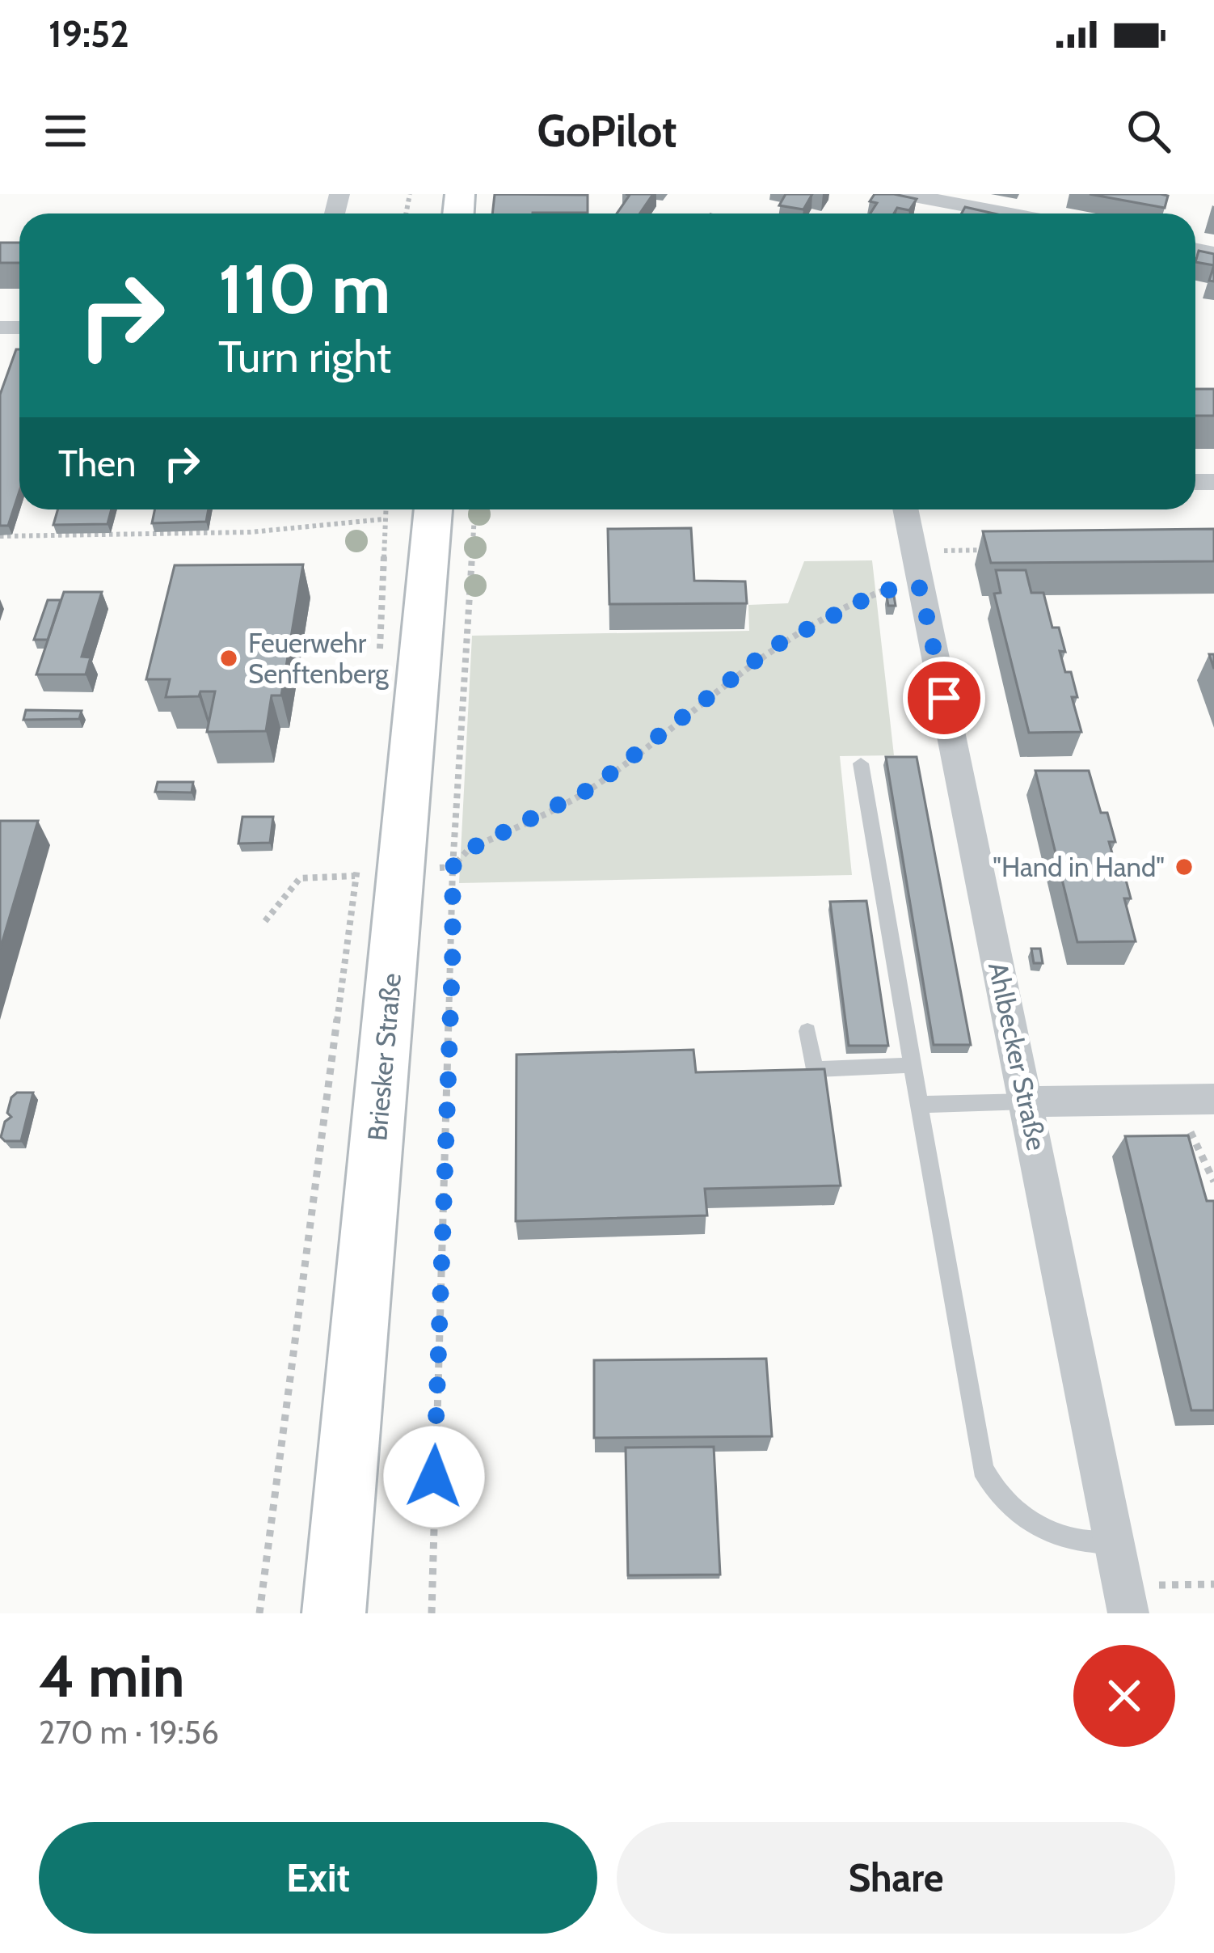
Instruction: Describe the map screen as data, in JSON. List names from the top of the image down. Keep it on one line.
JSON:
{"streets":{"main road":["Briesker Straße"],"street":["Ahlbecker Straße"]},"places":["Feuerwehr Senftenberg","\"Hand in Hand\""],"page":{"status":"19:52","header":"GoPilot","turn":["110 m","Turn right"],"then":"Then","heading":["4 min","270 m · 19:56"],"buttons":["Exit","Share"]}}
